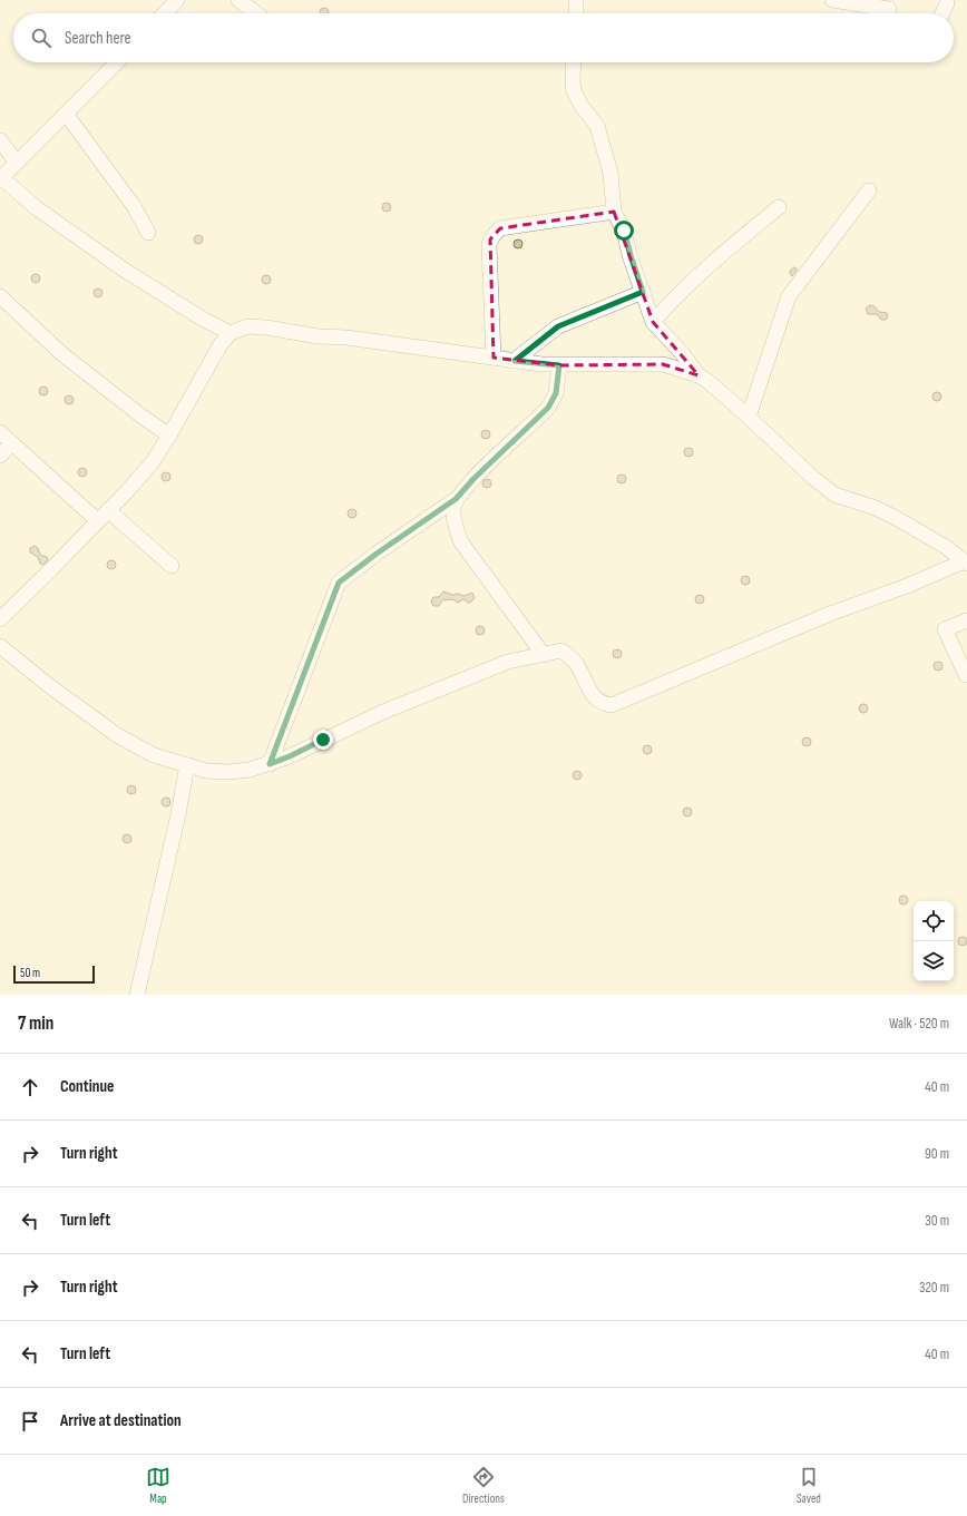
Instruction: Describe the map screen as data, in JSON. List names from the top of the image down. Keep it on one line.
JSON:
{"scale_bar":"50 m","page":{"search":"Search here","scale":"50 m","heading":["7 min","Walk · 520 m"],"list":[["Continue","40 m"],["Turn right","90 m"],["Turn left","30 m"],["Turn right","320 m"],["Turn left","40 m"],"Arrive at destination"],"nav":["Map","Directions","Saved"]}}
